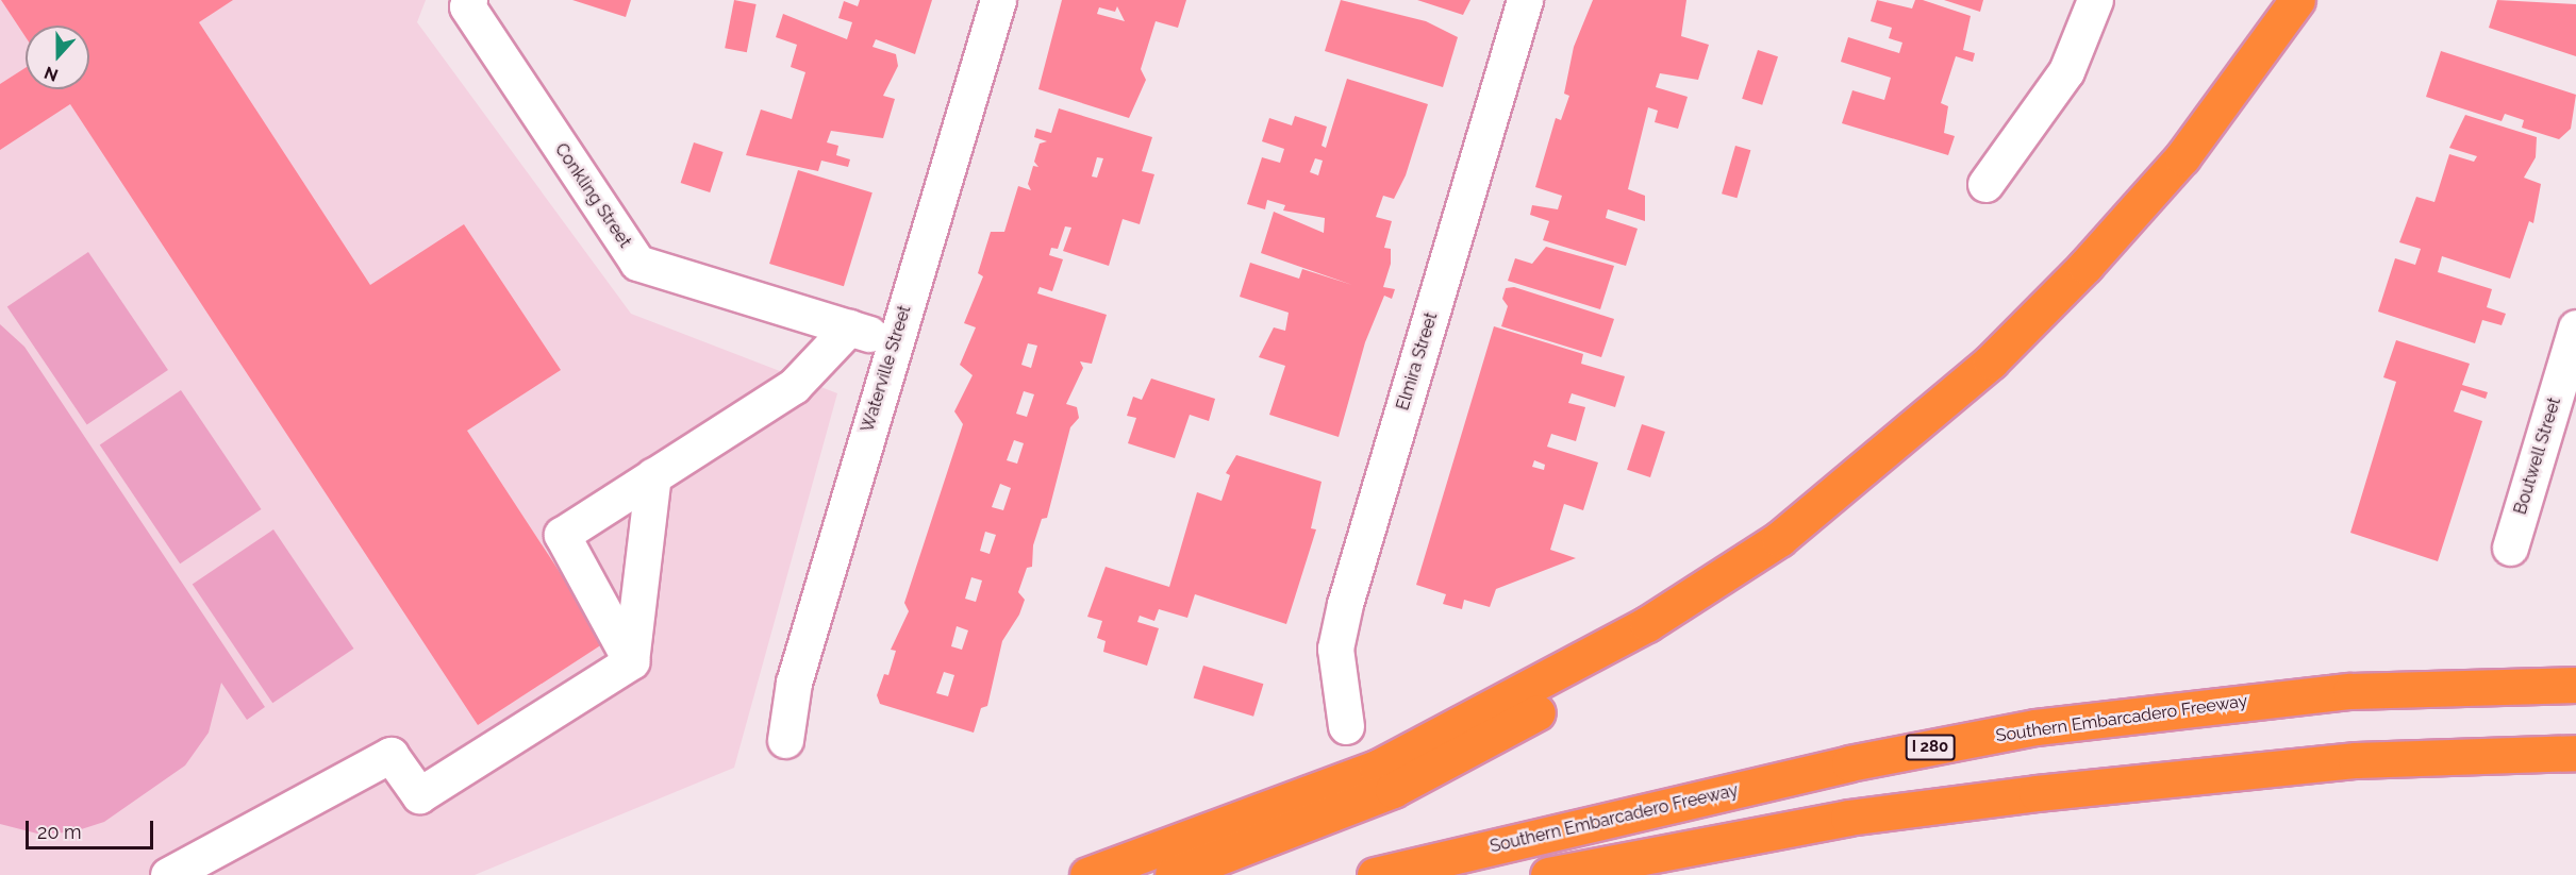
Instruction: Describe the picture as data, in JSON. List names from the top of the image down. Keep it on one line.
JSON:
{"streets":{"highway":["Southern Embarcadero Freeway","I 280"],"street":["Conkling Street","Elmira Street","Waterville Street","Boutwell Street"]},"crossings":[["Conkling Street","Waterville Street"]],"scale_bar":"20 m","north":"bottom"}
